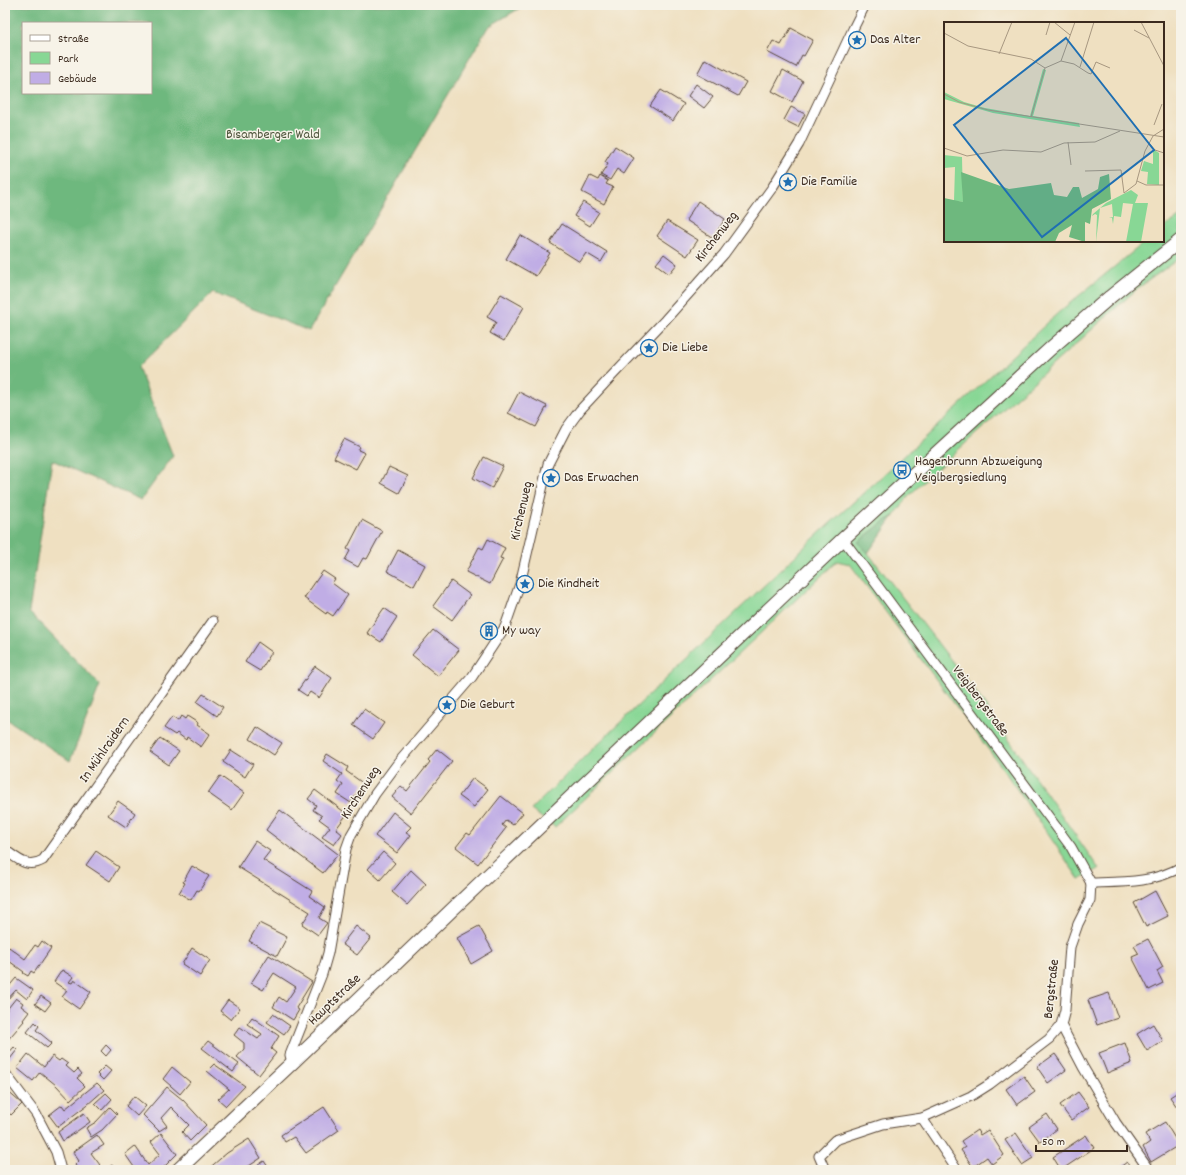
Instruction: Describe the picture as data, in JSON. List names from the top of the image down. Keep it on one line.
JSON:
{"streets":{"main road":["Hauptstraße"],"street":["Kirchenweg","Veiglbergstraße","In Mühlraidern","Bergstraße"]},"crossings":[["Kirchenweg","Hauptstraße"],["Veiglbergstraße","Bergstraße"],["Veiglbergstraße","Hauptstraße"]],"parks":["Bisamberger Wald"],"places":{"place":["Das Alter","Die Familie","Die Liebe","Das Erwachen","Die Kindheit","Die Geburt"],"bus stop":["Hagenbrunn Abzweigung Veiglbergsiedlung"],"building":["My way"]},"legend":["Straße","Park","Gebäude"],"scale_bar":"50 m"}
